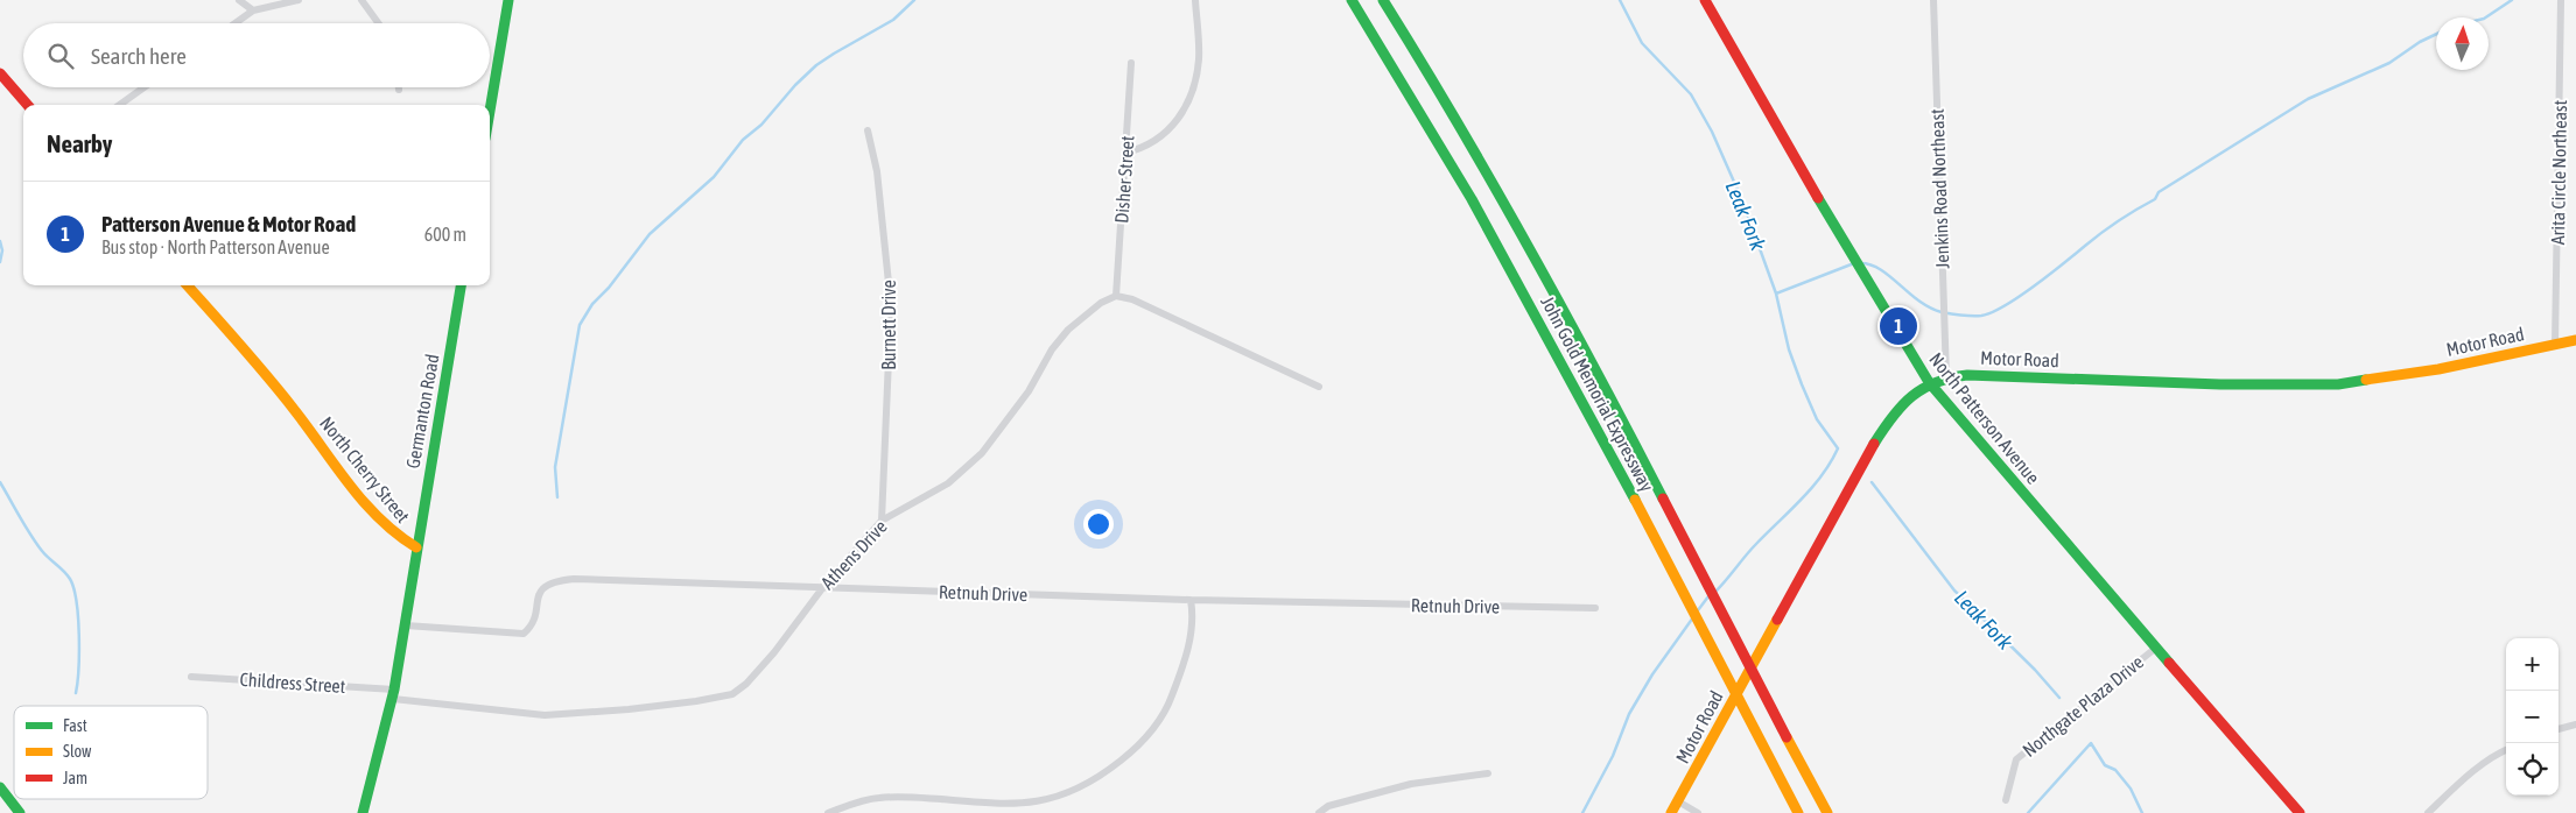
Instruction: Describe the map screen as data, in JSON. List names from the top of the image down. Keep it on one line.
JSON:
{"streets":{"main road":["Motor Road","John Gold Memorial Expressway","Germanton Road","North Patterson Avenue","North Cherry Street"],"street":["Arita Circle Northeast","Disher Street","Jenkins Road Northeast","Burnett Drive","Athens Drive","Retnuh Drive","Childress Street","Northgate Plaza Drive"]},"crossings":[["Arita Circle Northeast","Motor Road"],["Disher Street","Athens Drive"],["Jenkins Road Northeast","Motor Road"],["Burnett Drive","Athens Drive"],["Motor Road","North Patterson Avenue"],["Germanton Road","North Cherry Street"],["North Patterson Avenue","Northgate Plaza Drive"],["North Cherry Street","Athens Drive"],["North Cherry Street","Retnuh Drive"],["North Cherry Street","Childress Street"],["Athens Drive","Retnuh Drive"],["Athens Drive","Childress Street"]],"water":["Leak Fork"],"legend":["Fast","Slow","Jam"],"north":"top","page":{"search":"Search here","heading":"Nearby","list":[{"mark":"1","name":"Patterson Avenue & Motor Road","note":"Bus stop · North Patterson Avenue","value":"600 m"}],"pins":"1","map_buttons":["+","−"]}}
